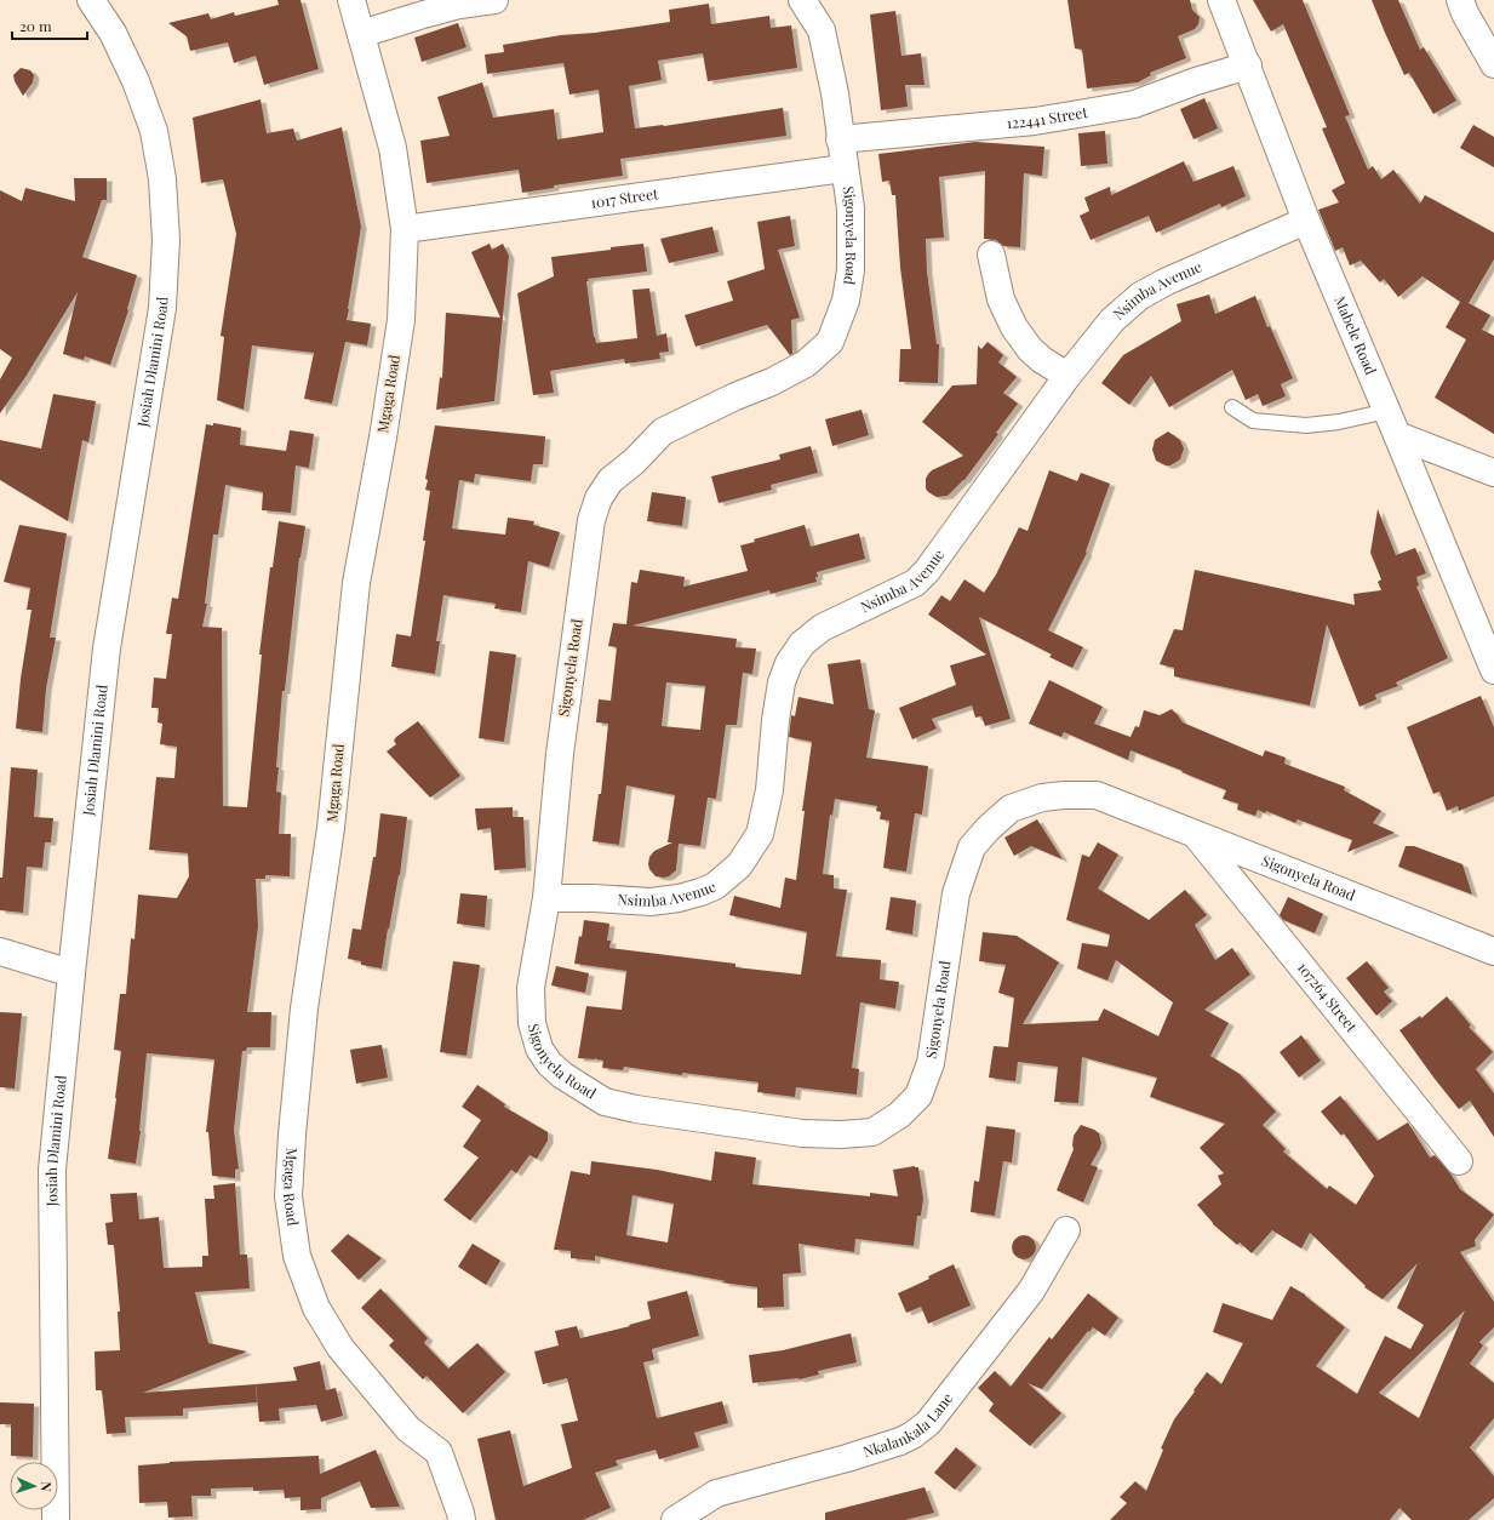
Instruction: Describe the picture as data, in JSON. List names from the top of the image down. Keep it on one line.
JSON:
{"streets":{"street":["122441 Street","1017 Street","Sigonyela Road","Nsimba Avenue","Mabele Road","Josiah Dlamini Road","Mgaga Road","107264 Street","Nkalankala Lane"]},"crossings":[["122441 Street","Sigonyela Road"],["122441 Street","Mabele Road"],["1017 Street","Sigonyela Road"],["1017 Street","Mgaga Road"],["Sigonyela Road","Nsimba Avenue"],["Sigonyela Road","107264 Street"],["Nsimba Avenue","Mabele Road"]],"scale_bar":"20 m","north":"right"}
